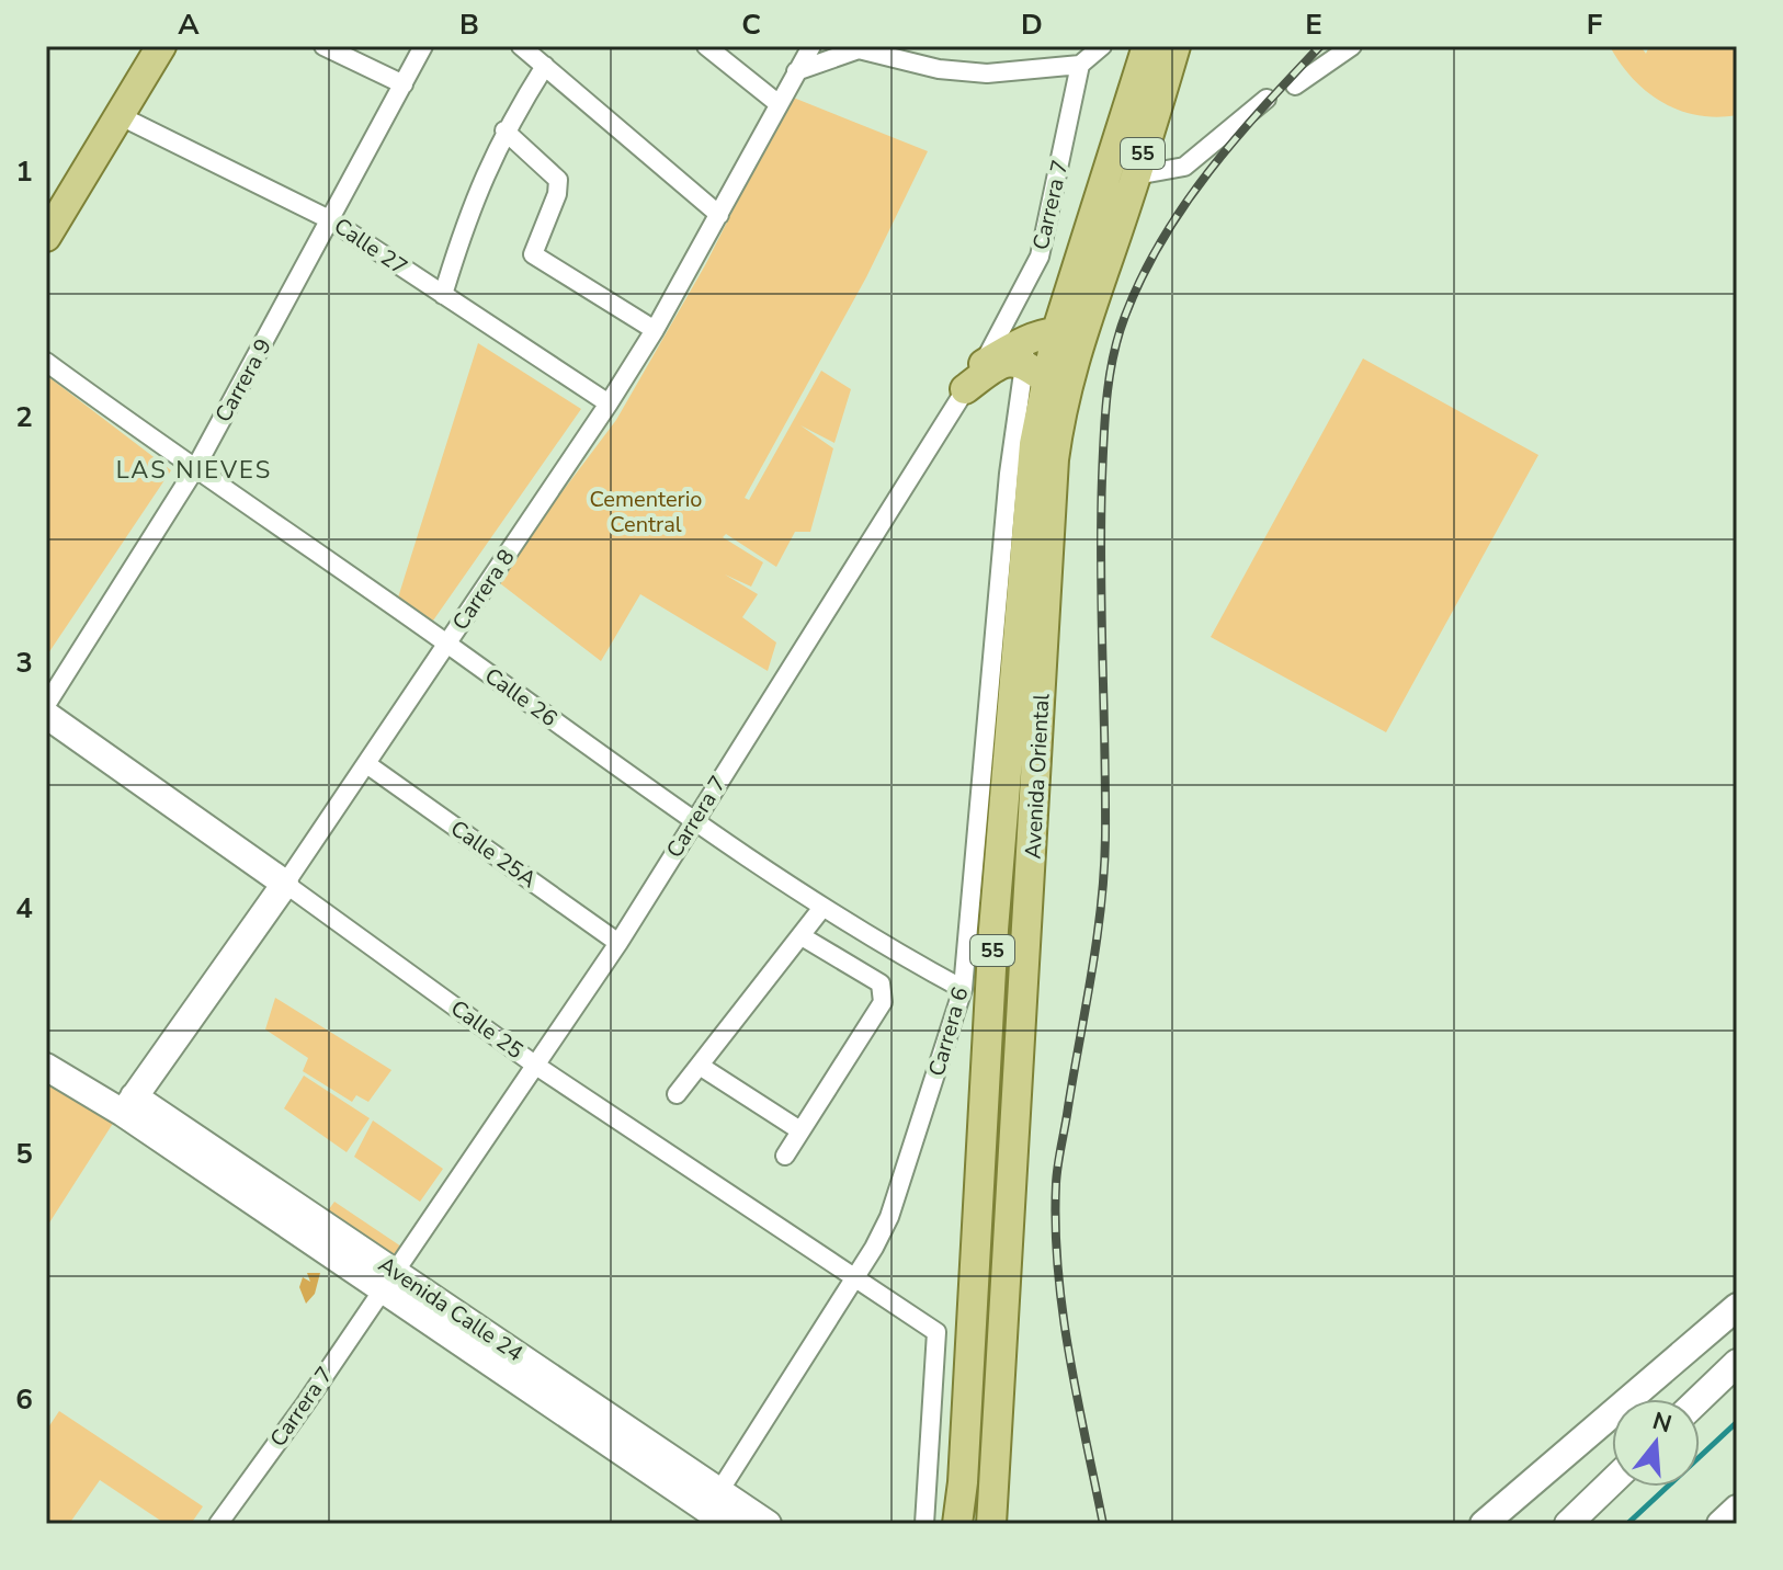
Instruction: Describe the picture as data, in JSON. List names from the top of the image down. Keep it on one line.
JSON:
{"streets":{"main road":["55","Carrera 8","Avenida Oriental","Calle 25","Avenida Calle 24"],"street":["Carrera 7","Calle 27","Carrera 9","Calle 26","Calle 25A","Carrera 6"]},"crossings":[["Carrera 7","Calle 26"],["Carrera 7","Calle 25A"],["Carrera 7","Calle 25"],["Carrera 7","Avenida Calle 24"],["Calle 27","Carrera 9"],["Calle 27","Carrera 8"],["Carrera 9","Calle 26"],["Carrera 8","Calle 26"],["Carrera 8","Calle 25A"],["Carrera 8","Calle 25"],["Carrera 8","Avenida Calle 24"],["Calle 26","Carrera 6"],["Avenida Oriental","Carrera 6"],["Calle 25","Carrera 6"],["Carrera 6","Avenida Calle 24"]],"districts":["LAS NIEVES"],"parks":["Cementerio Central"],"north":"top","grid":{"columns":["A","B","C","D","E","F"],"rows":["1","2","3","4","5","6"]}}
